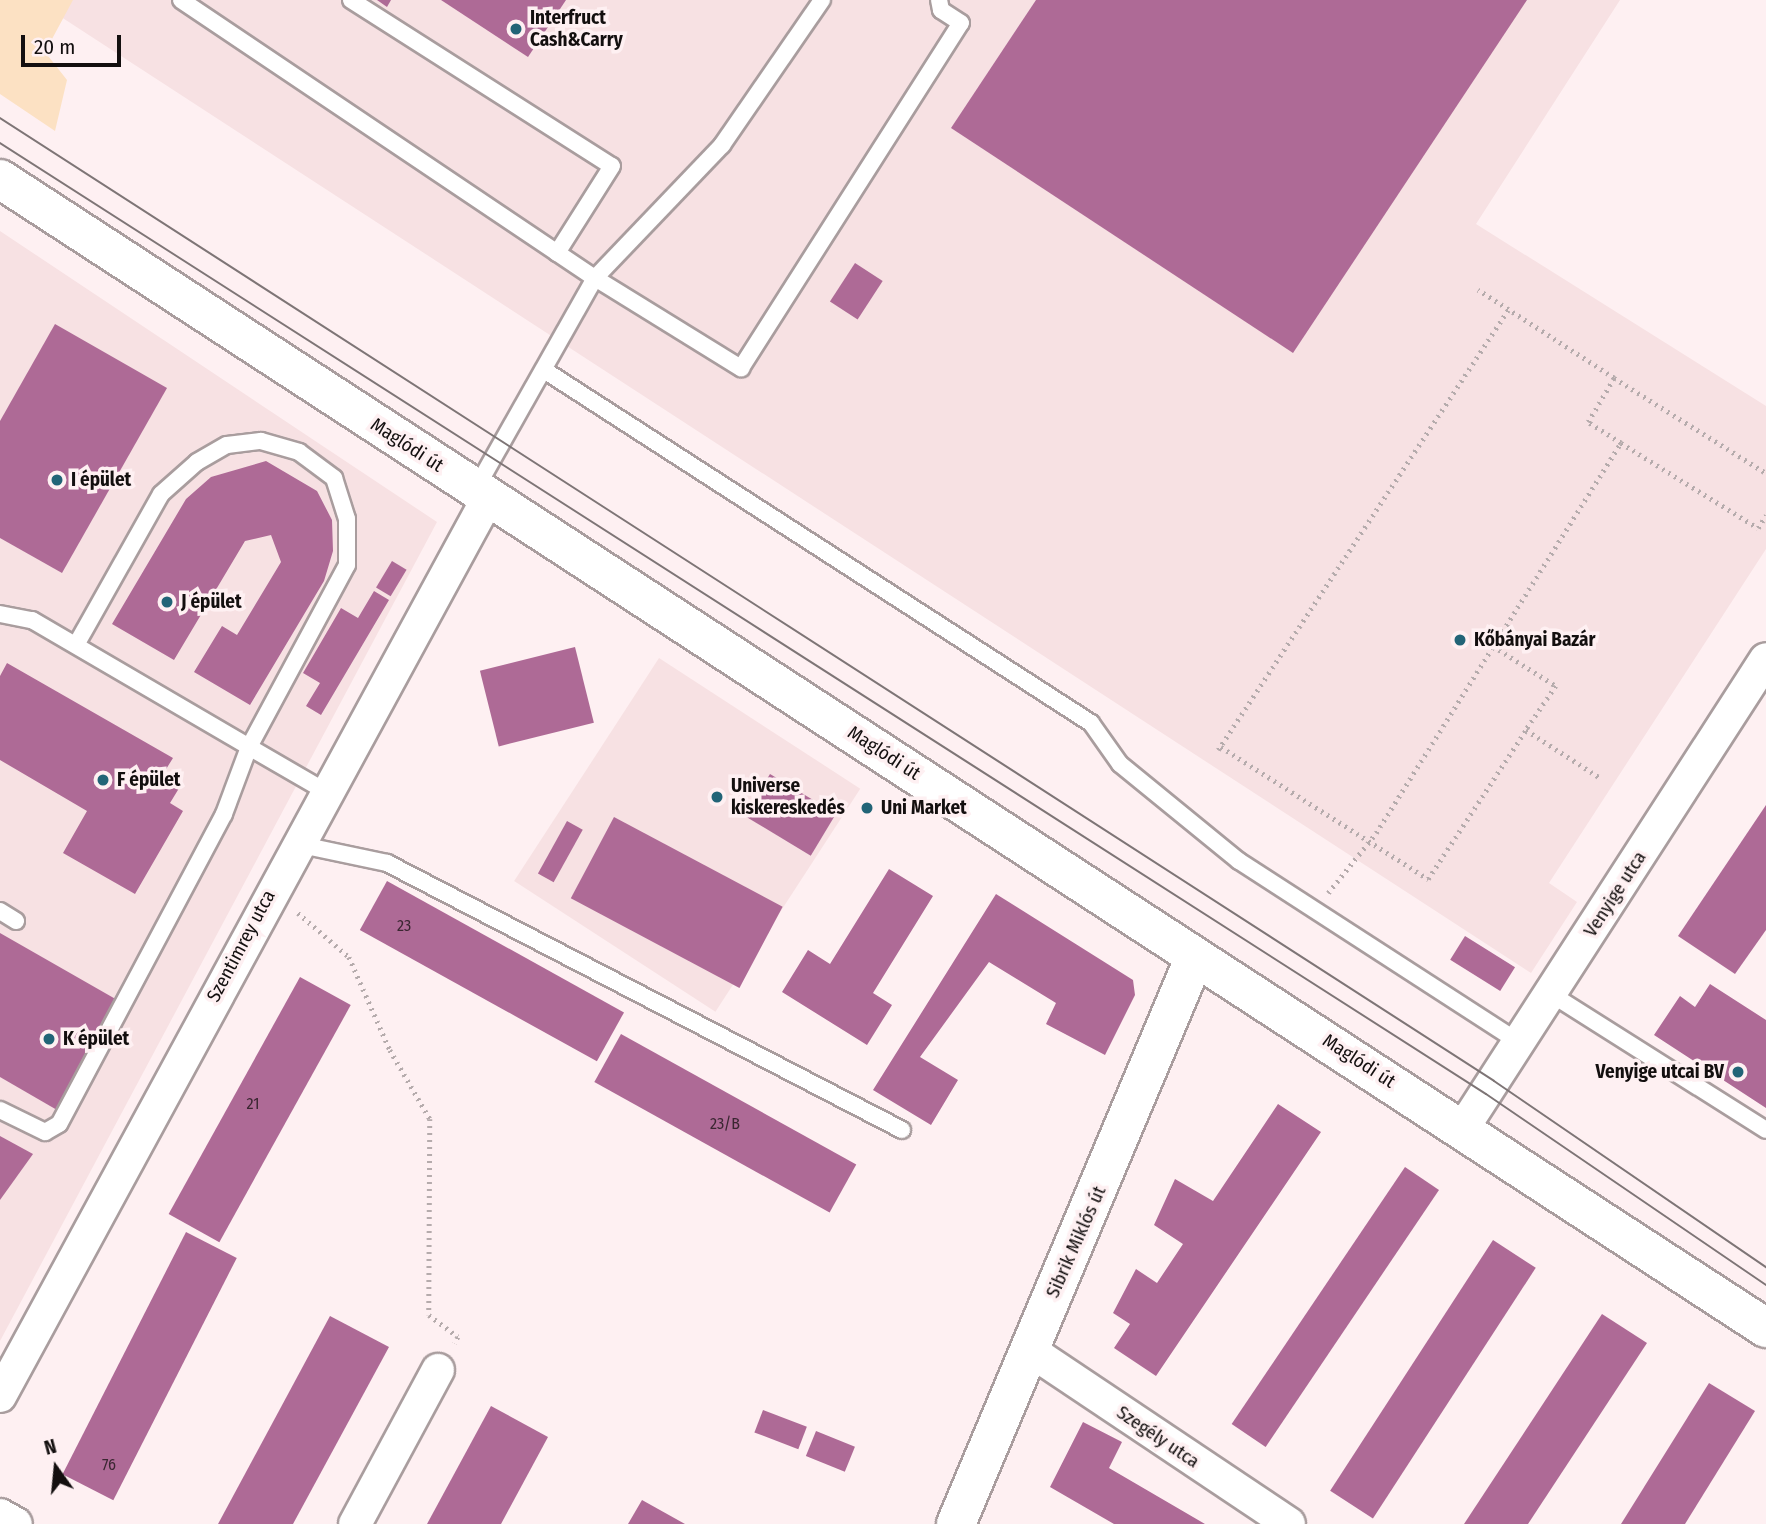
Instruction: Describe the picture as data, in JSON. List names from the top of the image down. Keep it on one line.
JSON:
{"streets":{"street":["Maglódi út","Venyige utca","Szentimrey utca","Sibrik Miklós út","Szegély utca"]},"crossings":[["Maglódi út","Venyige utca"],["Maglódi út","Szentimrey utca"],["Maglódi út","Sibrik Miklós út"],["Sibrik Miklós út","Szegély utca"]],"places":["Interfruct Cash&Carry","I épület","J épület","Kőbányai Bazár","F épület","Universe kiskereskedés","Uni Market","K épület","Venyige utcai BV"],"house_numbers":["23","21","23/B","76"],"scale_bar":"20 m","north":"top"}
